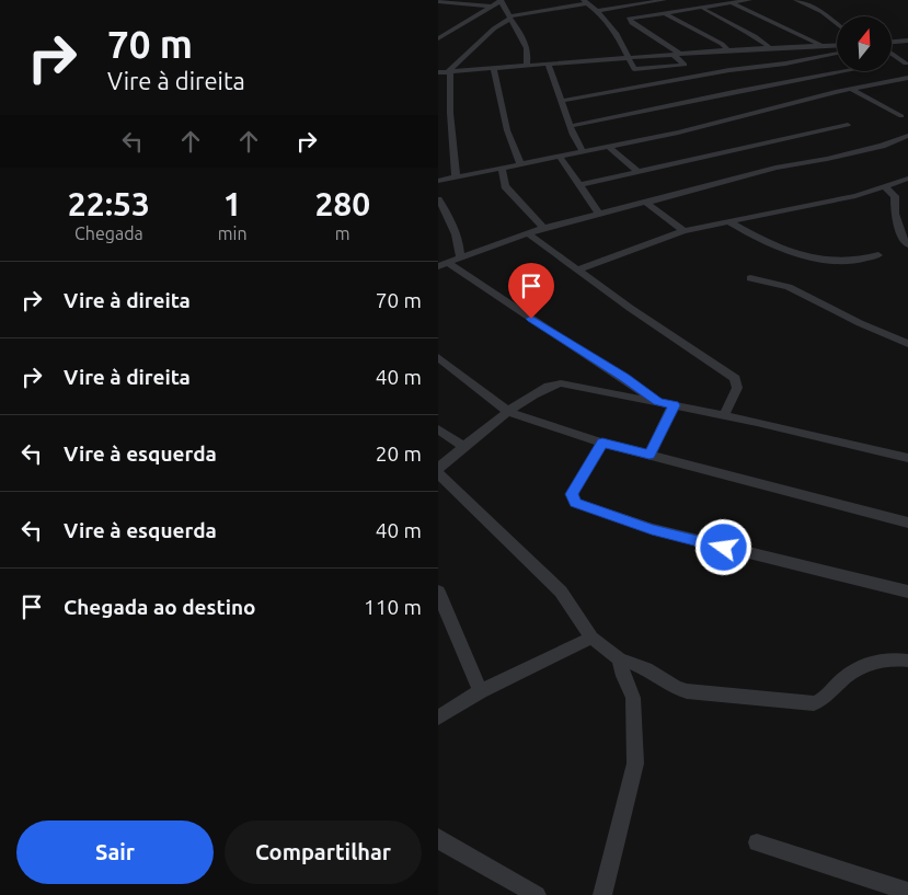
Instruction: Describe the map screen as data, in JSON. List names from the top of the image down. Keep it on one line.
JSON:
{"north":"top","page":{"turn":["70 m","Vire à direita"],"eta":["22:53","Chegada","1","min","280","m"],"list":[{"name":"Vire à direita","value":"70 m"},{"name":"Vire à direita","value":"40 m"},{"name":"Vire à esquerda","value":"20 m"},{"name":"Vire à esquerda","value":"40 m"},{"name":"Chegada ao destino","value":"110 m"}],"buttons":["Sair","Compartilhar"]}}
